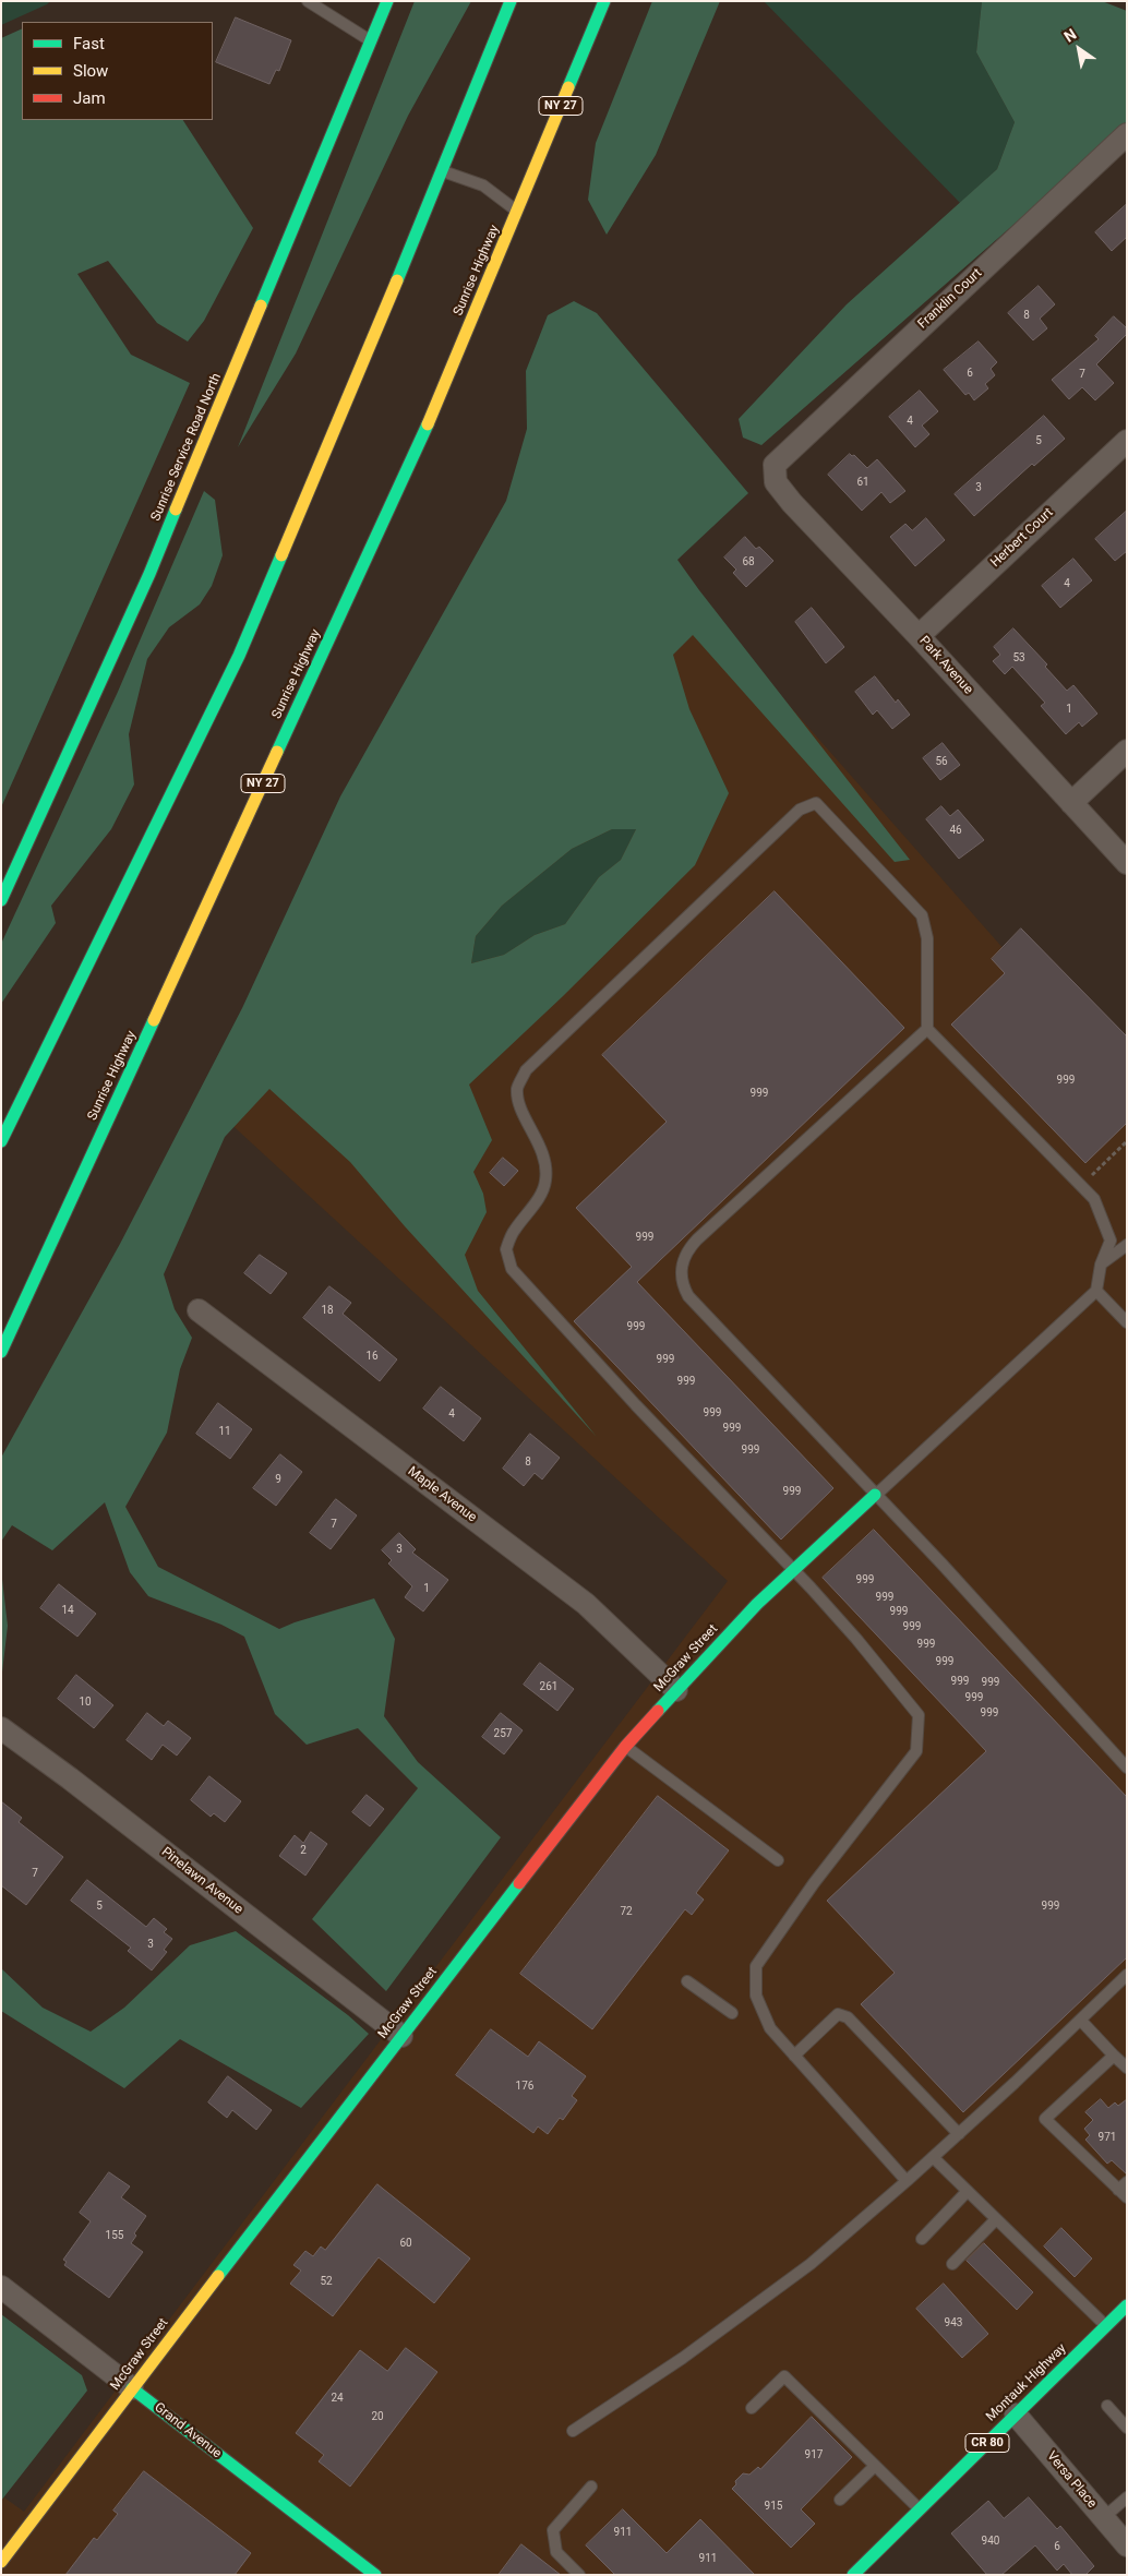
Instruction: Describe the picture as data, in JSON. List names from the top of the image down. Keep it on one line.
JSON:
{"streets":{"main road":["NY 27","Sunrise Highway","Sunrise Service Road North","McGraw Street","Montauk Highway","Grand Avenue","CR 80"],"street":["Franklin Court","Herbert Court","Park Avenue","Maple Avenue","Pinelawn Avenue","Versa Place"]},"crossings":[["Franklin Court","Park Avenue"],["Herbert Court","Park Avenue"],["Maple Avenue","McGraw Street"],["McGraw Street","Pinelawn Avenue"],["McGraw Street","Grand Avenue"],["Montauk Highway","Versa Place"]],"house_numbers":["8","6","7","4","5","61","3","68","4","53","1","56","46","999","999","999","18","999","16","999","999","999","4","999","11","999","8","9","999","7","3","999","1","999","14","999","999","999","999","999","999","261","999","10","999","257","2","7","5","999","72","3","176","971","155","60","52","943","24","20","917","915","911","940","6","911"],"legend":["Fast","Slow","Jam"],"north":"top left"}
